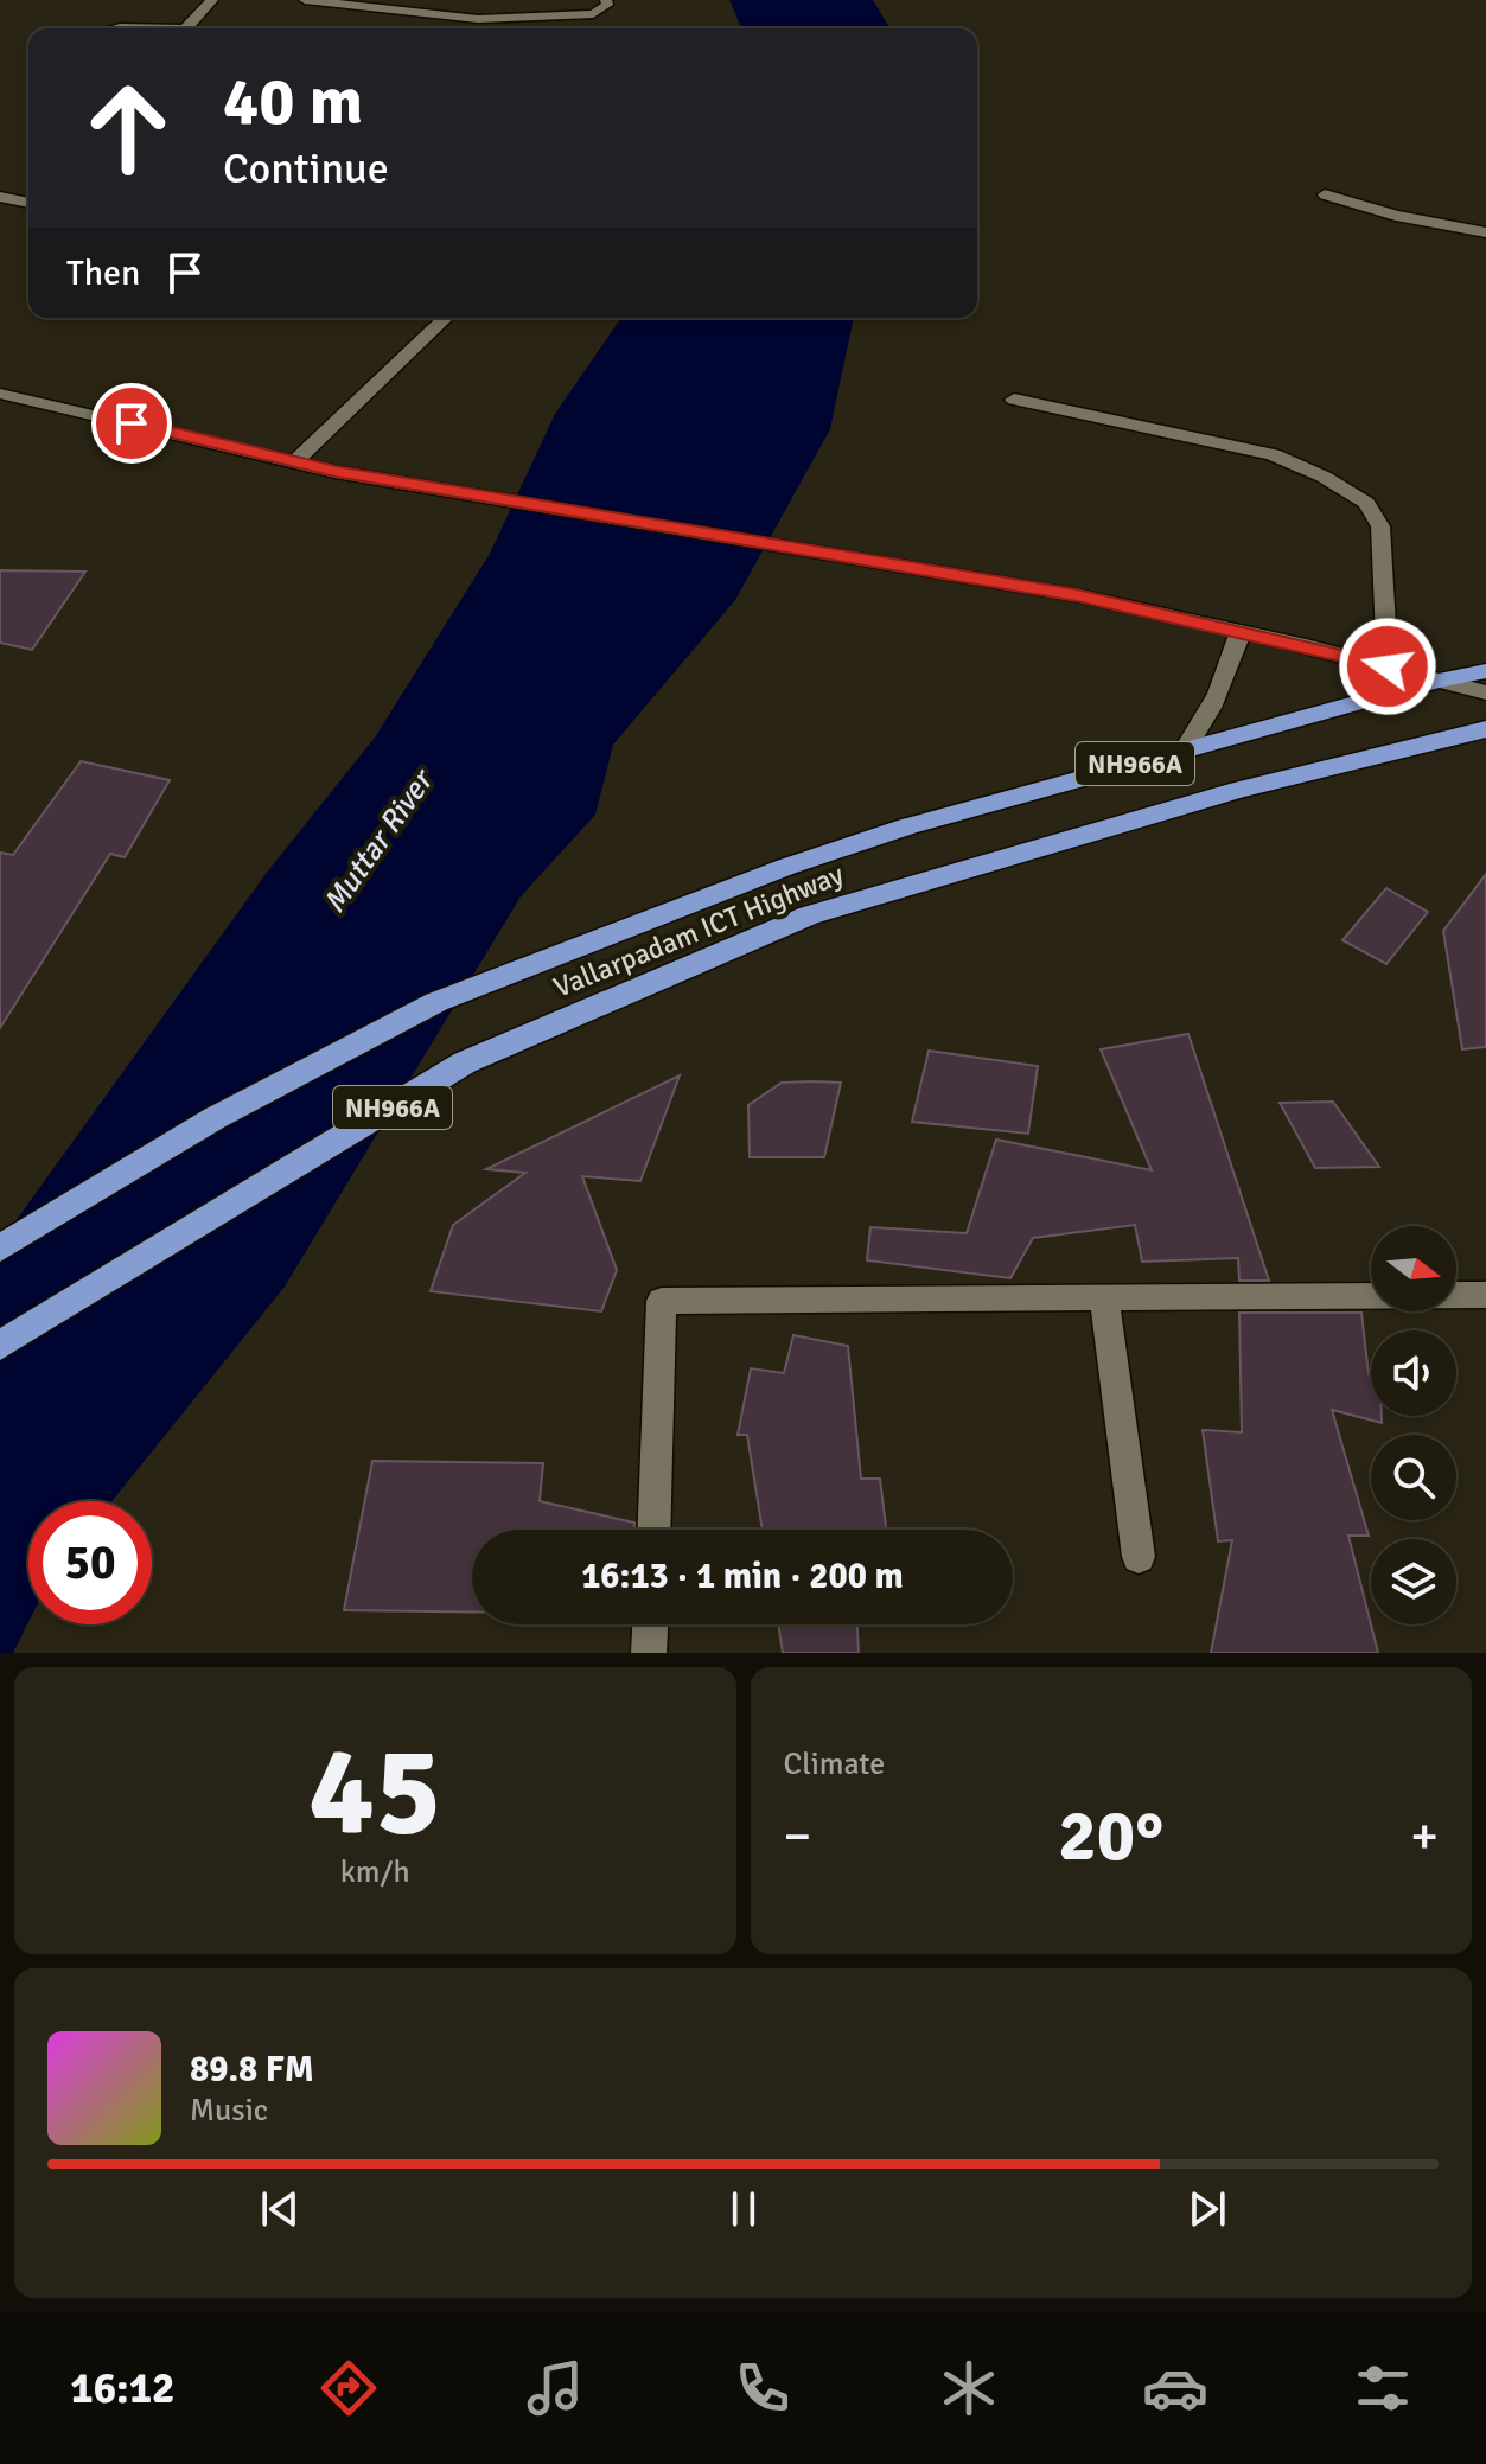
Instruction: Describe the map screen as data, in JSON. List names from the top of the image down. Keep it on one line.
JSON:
{"streets":{"highway":["NH966A","Vallarpadam ICT Highway"]},"water":["Muttar River"],"north":"right","page":{"turn":["40 m","Continue"],"then":"Then","limit":"50","trip":"16:13 · 1 min · 200 m","tile":[["45","km/h"],"Climate"],"heat":["−","20°","+"],"song":["89.8 FM","Music"],"tabs":"16:12"}}
